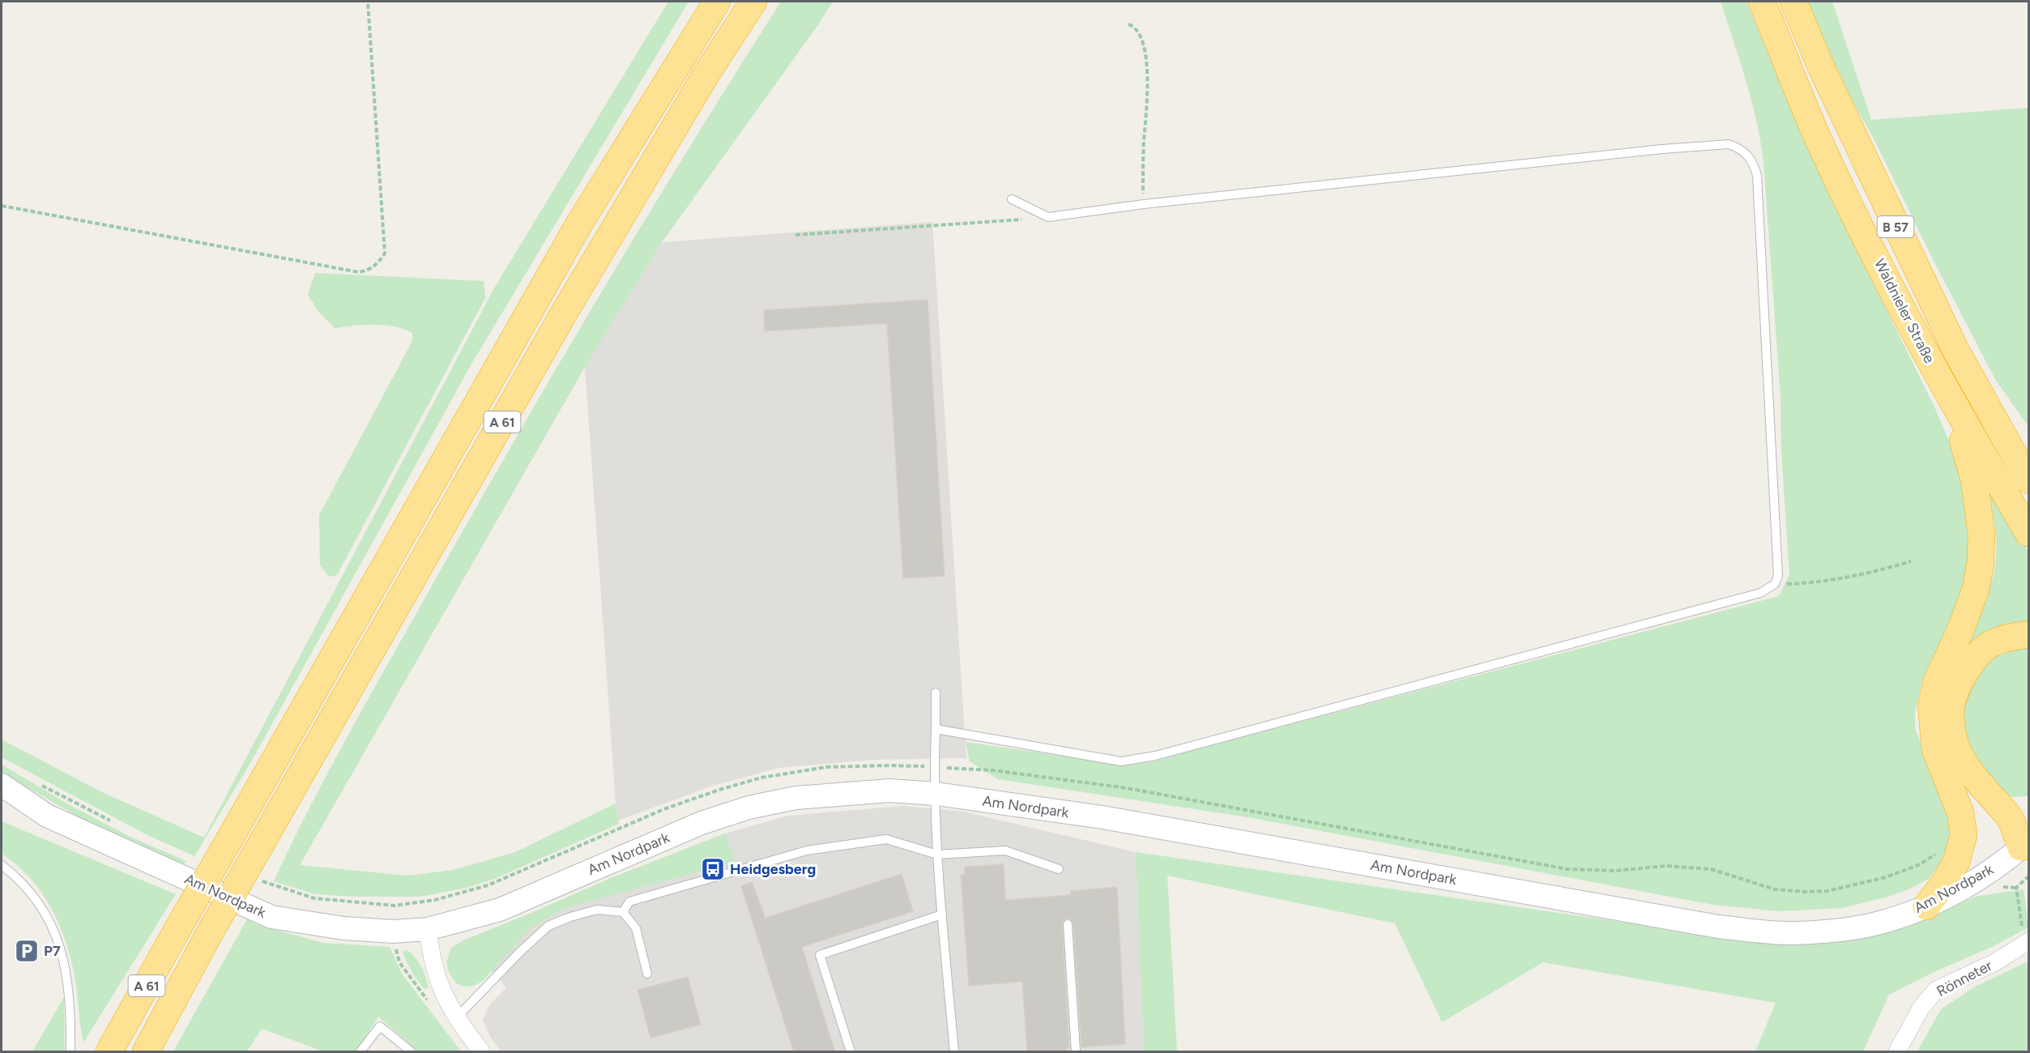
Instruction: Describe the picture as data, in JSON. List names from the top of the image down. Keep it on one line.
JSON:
{"streets":{"highway":["B 57","Waldnieler Straße","A 61"],"street":["Am Nordpark","Rönneter"]},"places":{"bus stop":["Heidgesberg"],"parking":["P7"]}}
